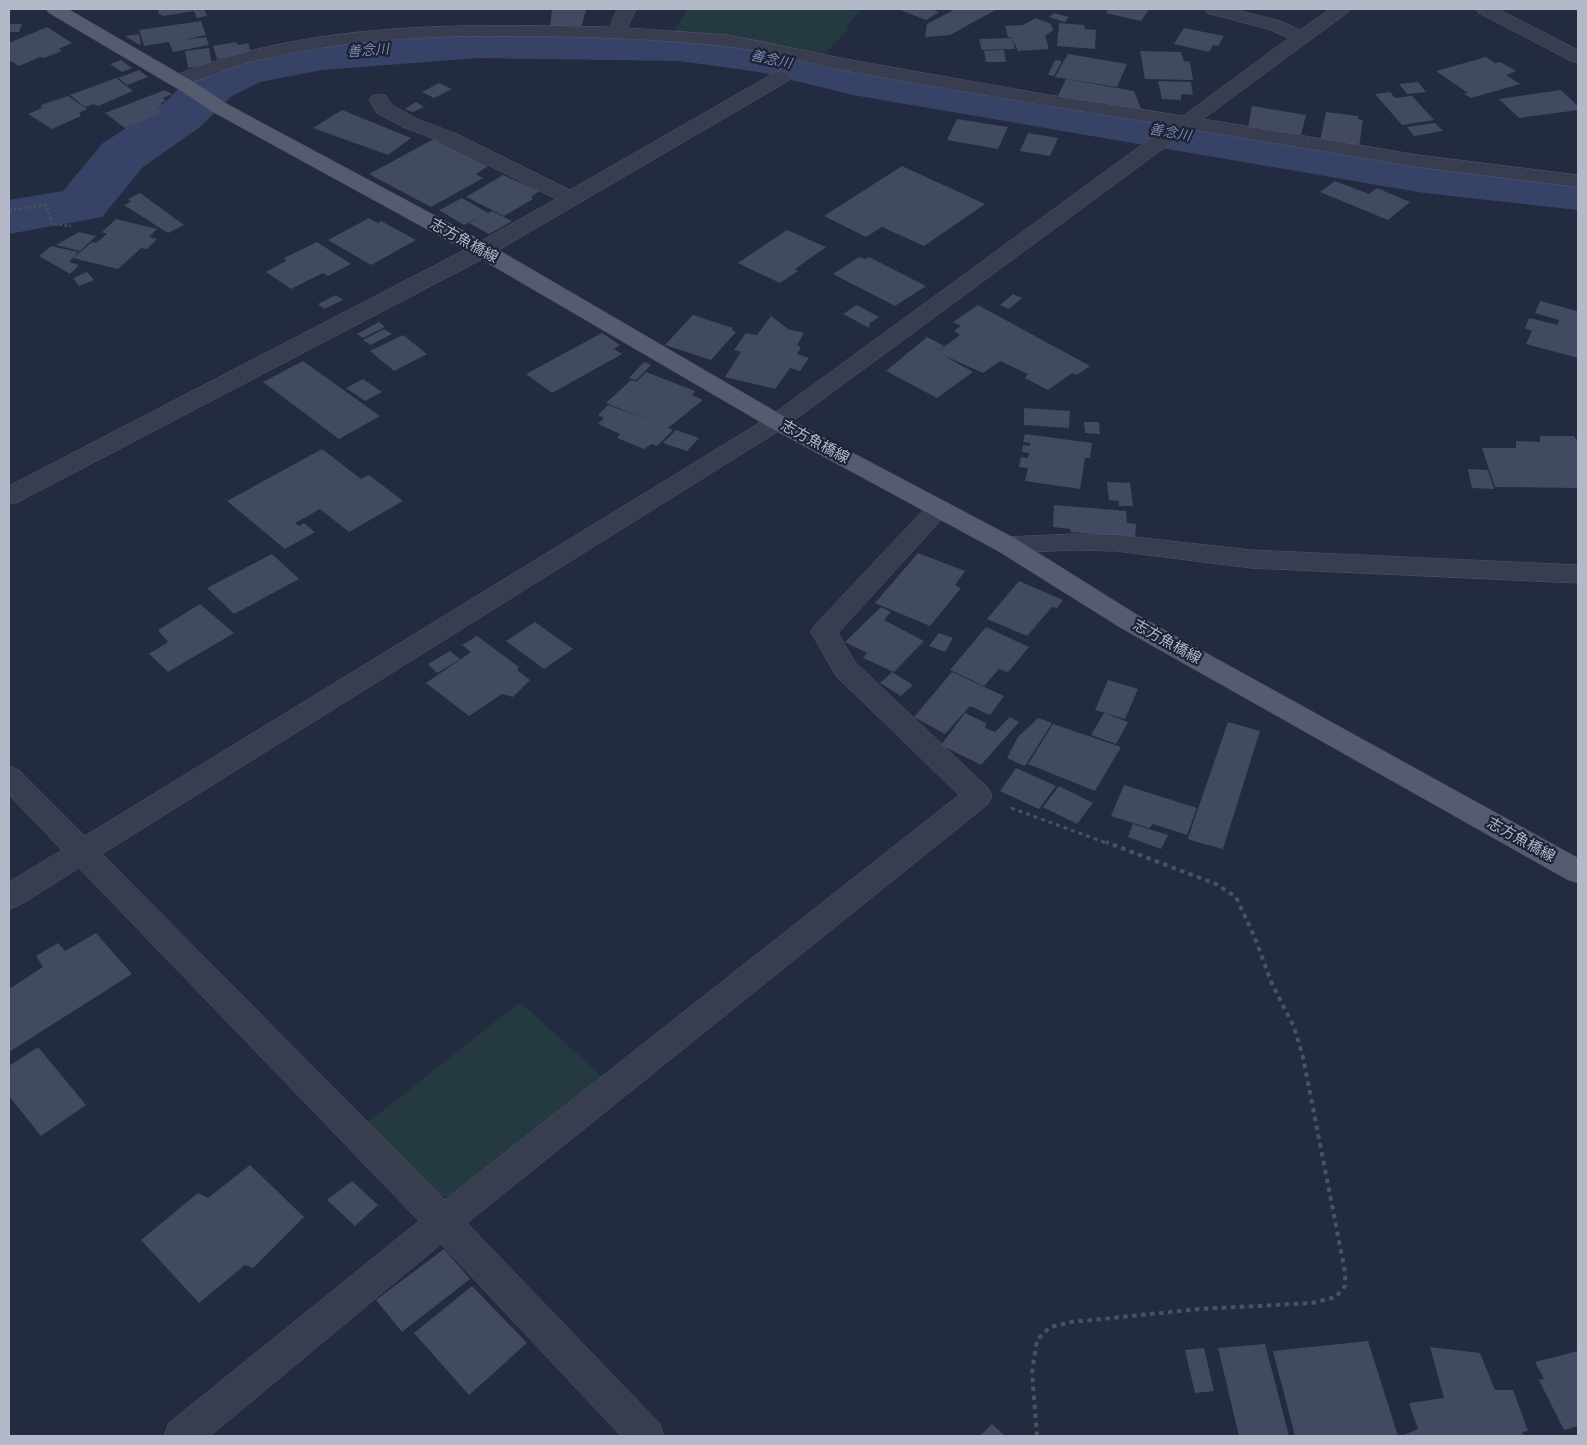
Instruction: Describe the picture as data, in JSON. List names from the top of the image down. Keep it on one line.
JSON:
{"streets":{"main road":["志方魚橋線"]},"water":["善念川"]}
